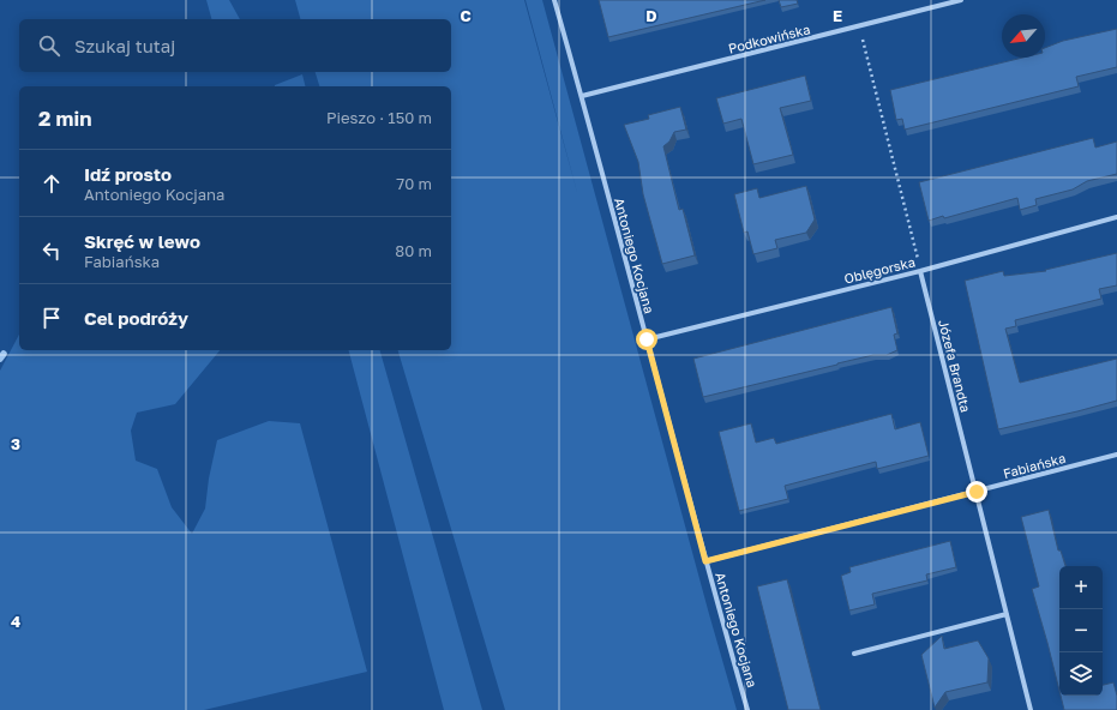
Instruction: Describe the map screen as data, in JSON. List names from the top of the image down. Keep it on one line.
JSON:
{"streets":{"street":["Podkowińska","Antoniego Kocjana","Oblęgorska","Józefa Brandta","Fabiańska"]},"crossings":[["Podkowińska","Antoniego Kocjana"],["Antoniego Kocjana","Oblęgorska"],["Antoniego Kocjana","Fabiańska"],["Oblęgorska","Józefa Brandta"],["Józefa Brandta","Fabiańska"]],"north":"bottom left","page":{"search":"Szukaj tutaj","heading":["2 min","Pieszo · 150 m"],"list":[["Idź prosto","Antoniego Kocjana","70 m"],["Skręć w lewo","Fabiańska","80 m"],"Cel podróży"],"map_buttons":["+","−"]},"grid":{"columns":["C","D","E"],"rows":["3","4"]}}
